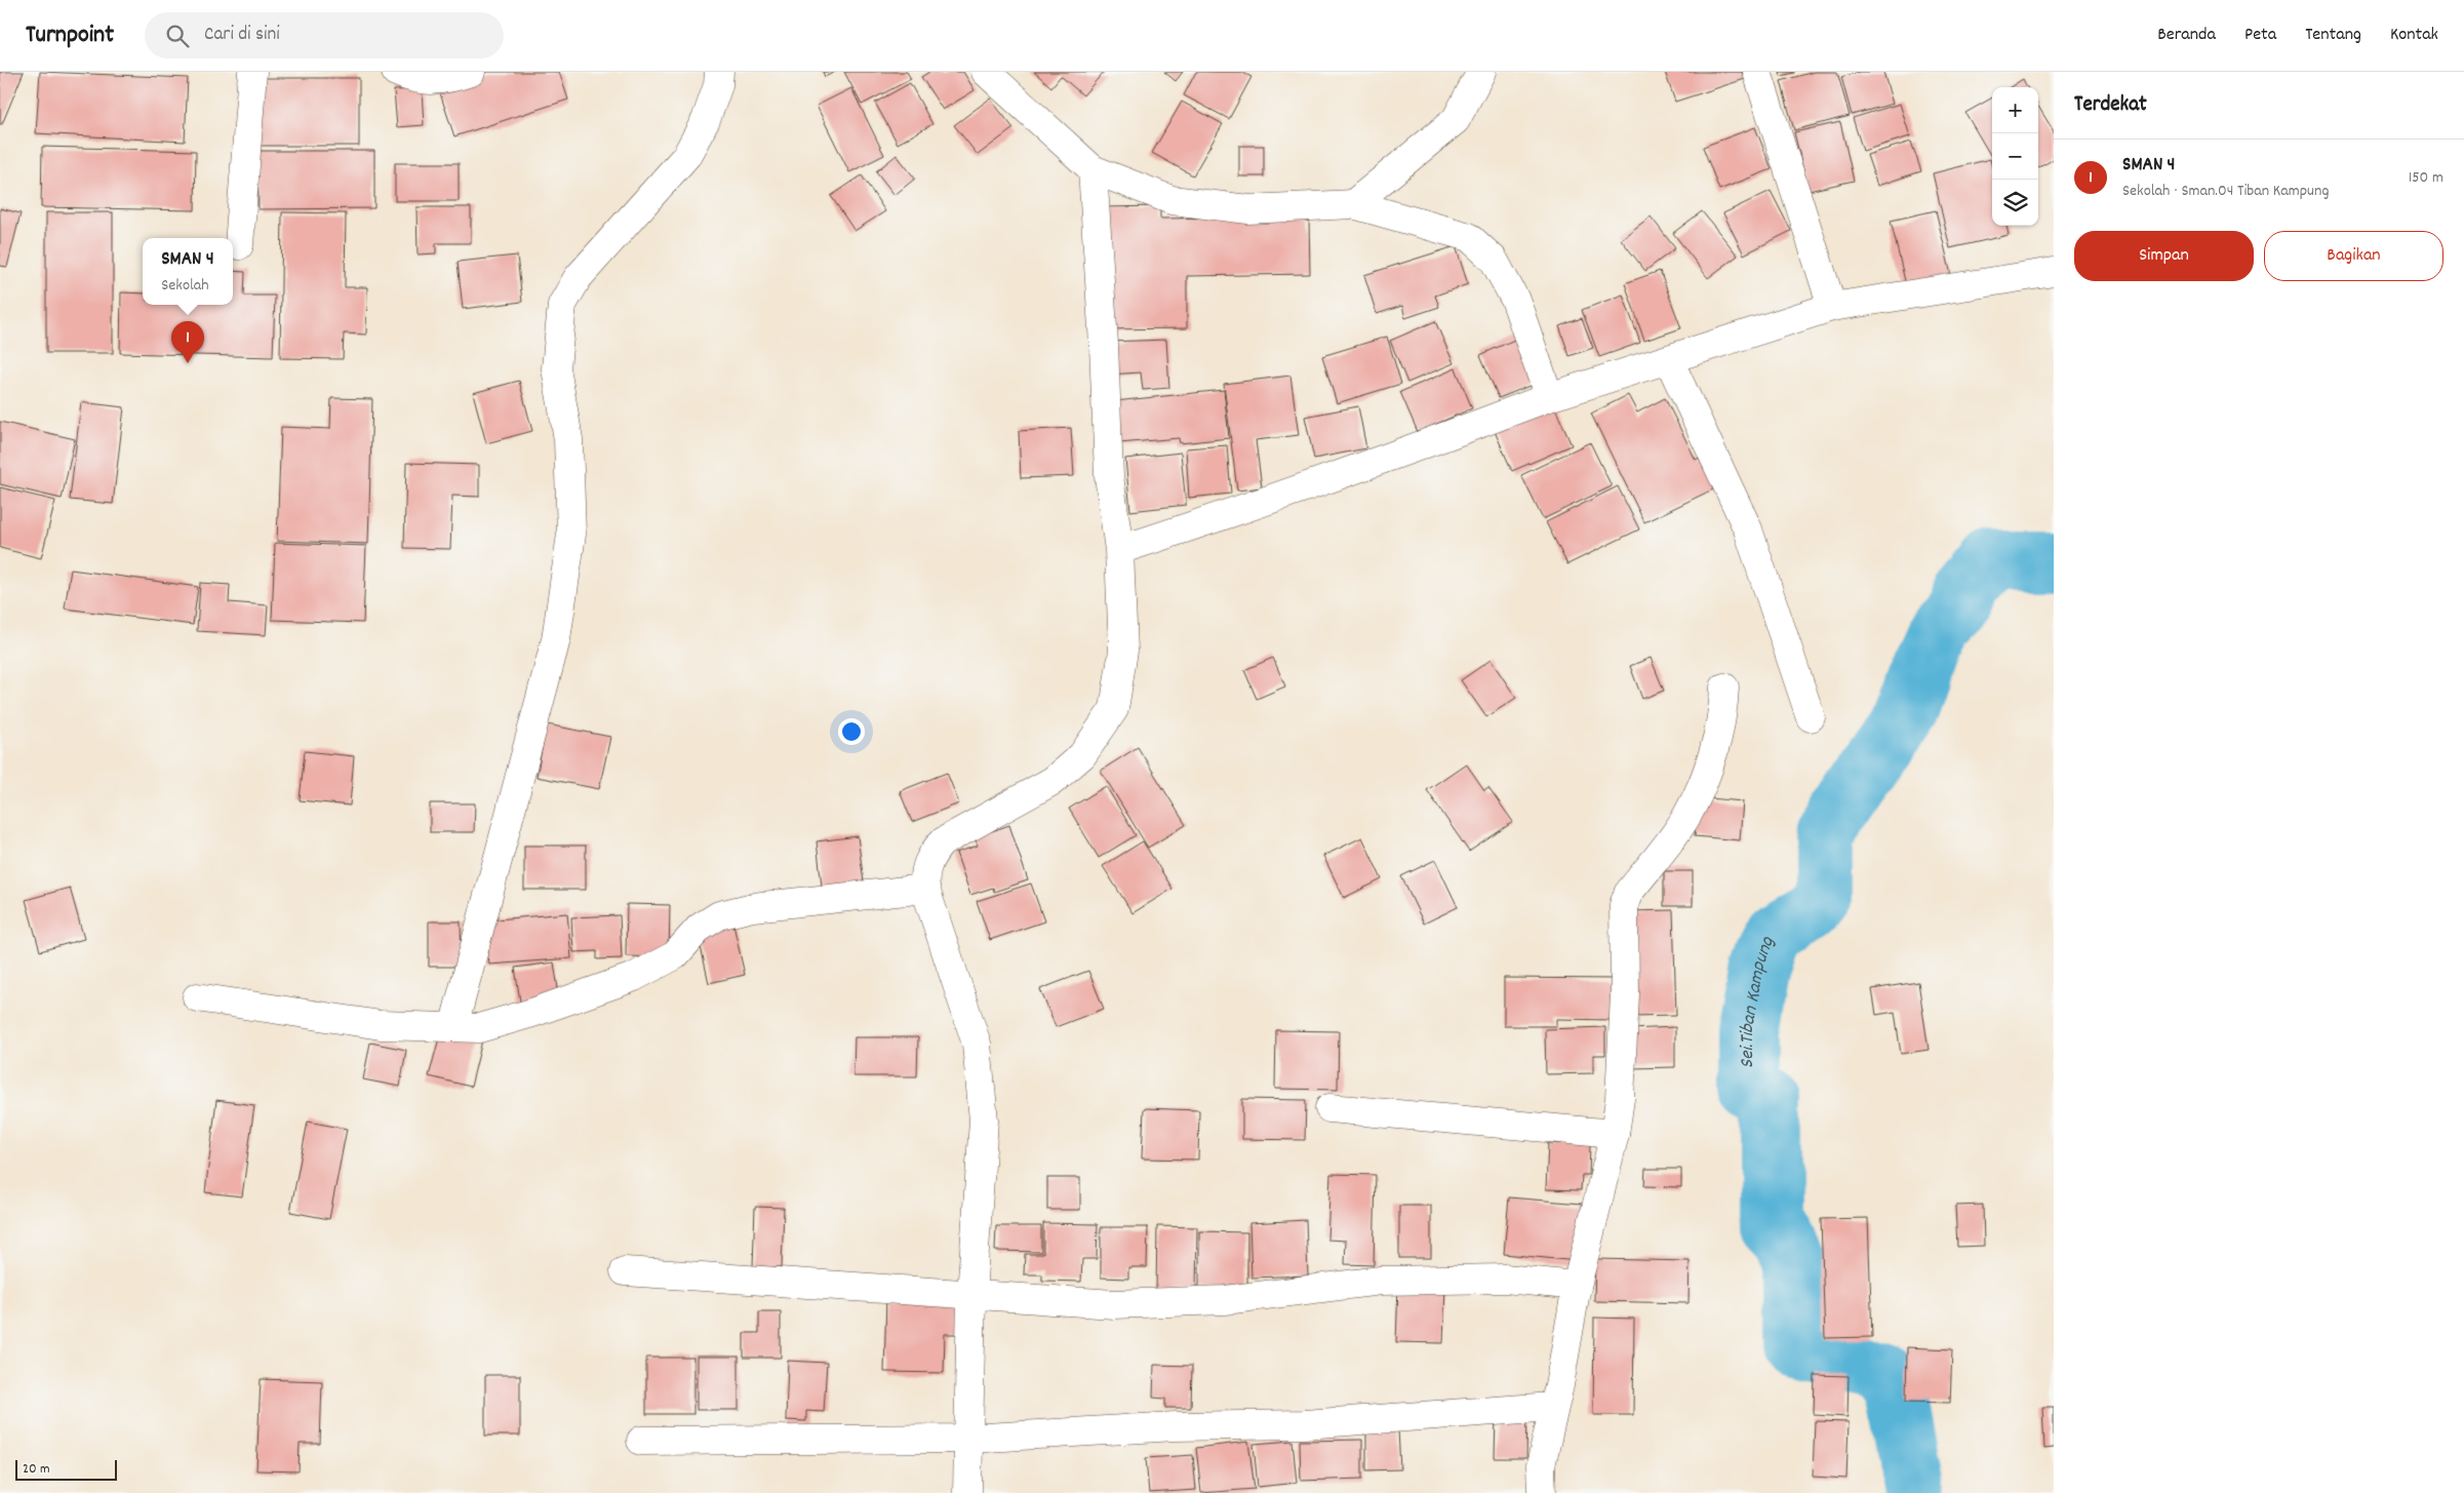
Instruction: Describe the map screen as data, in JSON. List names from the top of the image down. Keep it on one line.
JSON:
{"water":["Sei.Tiban Kampung"],"scale_bar":"20 m","page":{"header":"Turnpoint","search":"Cari di sini","nav":["Beranda","Peta","Tentang","Kontak"],"heading":"Terdekat","map_buttons":["+","−"],"list":[{"mark":"1","name":"SMAN 4","note":"Sekolah · Sman.04 Tiban Kampung","value":"150 m"}],"buttons":["Simpan","Bagikan"],"popup":["SMAN 4","Sekolah"],"pins":"1","scale":"20 m"}}
